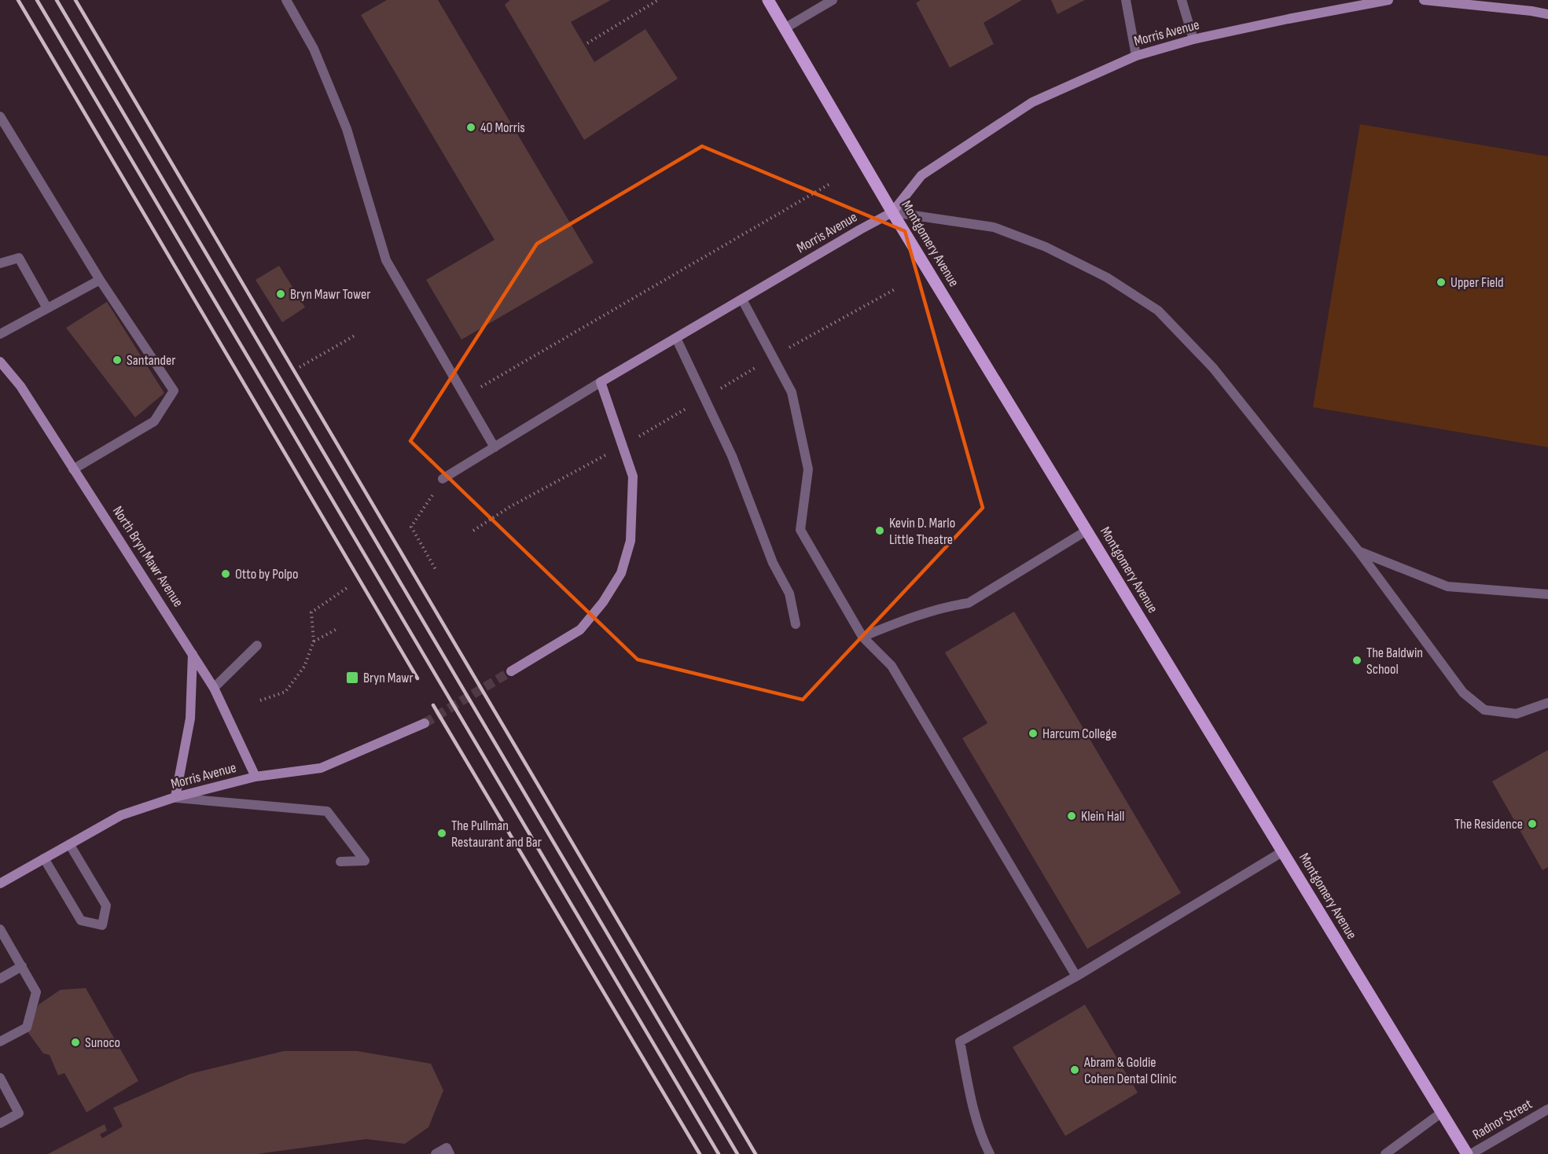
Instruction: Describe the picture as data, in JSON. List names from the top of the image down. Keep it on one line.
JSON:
{"streets":{"main road":["Montgomery Avenue"],"street":["Morris Avenue","North Bryn Mawr Avenue","Radnor Street"]},"crossings":[["Morris Avenue","Montgomery Avenue"],["Morris Avenue","North Bryn Mawr Avenue"]],"places":{"other":["40 Morris","Upper Field","Bryn Mawr Tower","Santander","Kevin D. Marlo Little Theatre","Otto by Polpo","The Baldwin School","Harcum College","Klein Hall","The Residence","The Pullman Restaurant and Bar","Sunoco","Abram & Goldie Cohen Dental Clinic"],"transit":["Bryn Mawr"]}}
